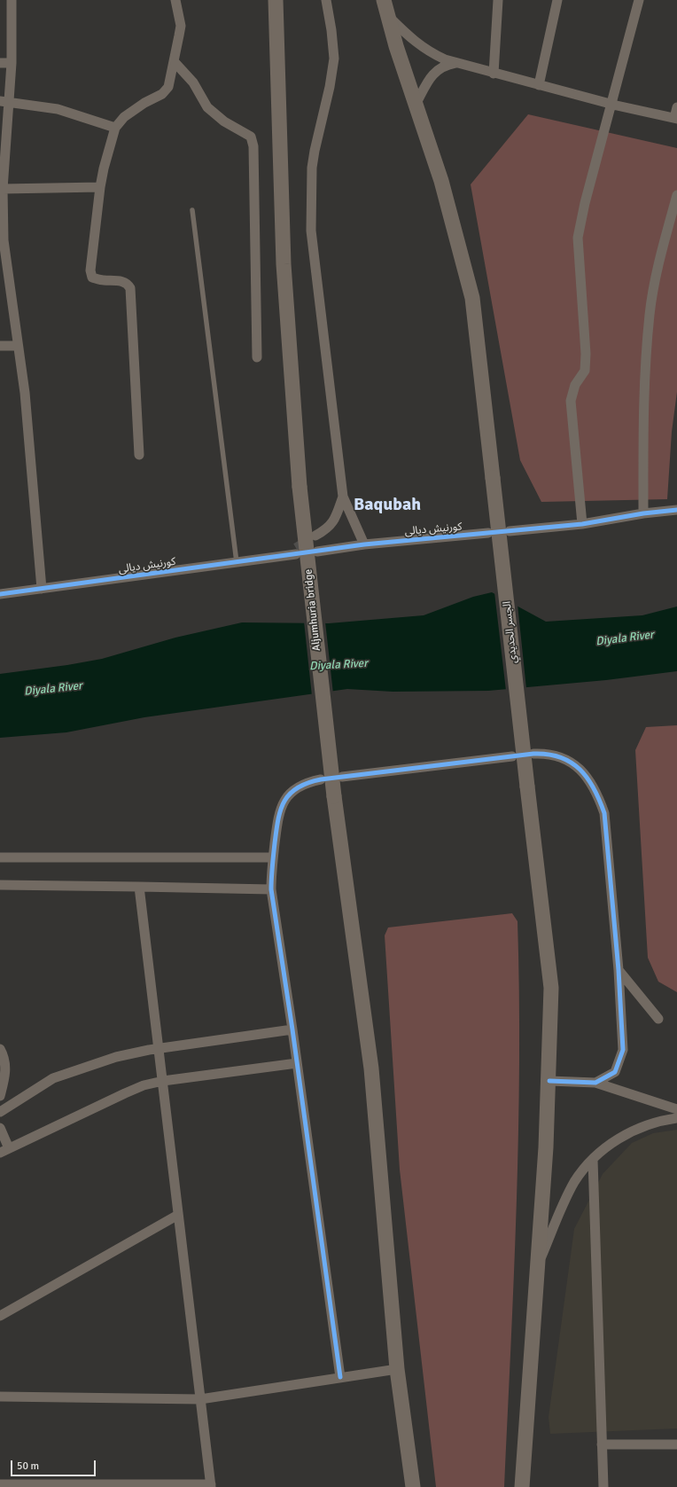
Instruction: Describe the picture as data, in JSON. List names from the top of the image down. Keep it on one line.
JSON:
{"streets":{"main road":["Aljumhuria bridge","الجسر الحديدي"],"street":["كورنيش ديالى"]},"districts":["Baqubah"],"water":["Diyala River"],"scale_bar":"50 m"}
